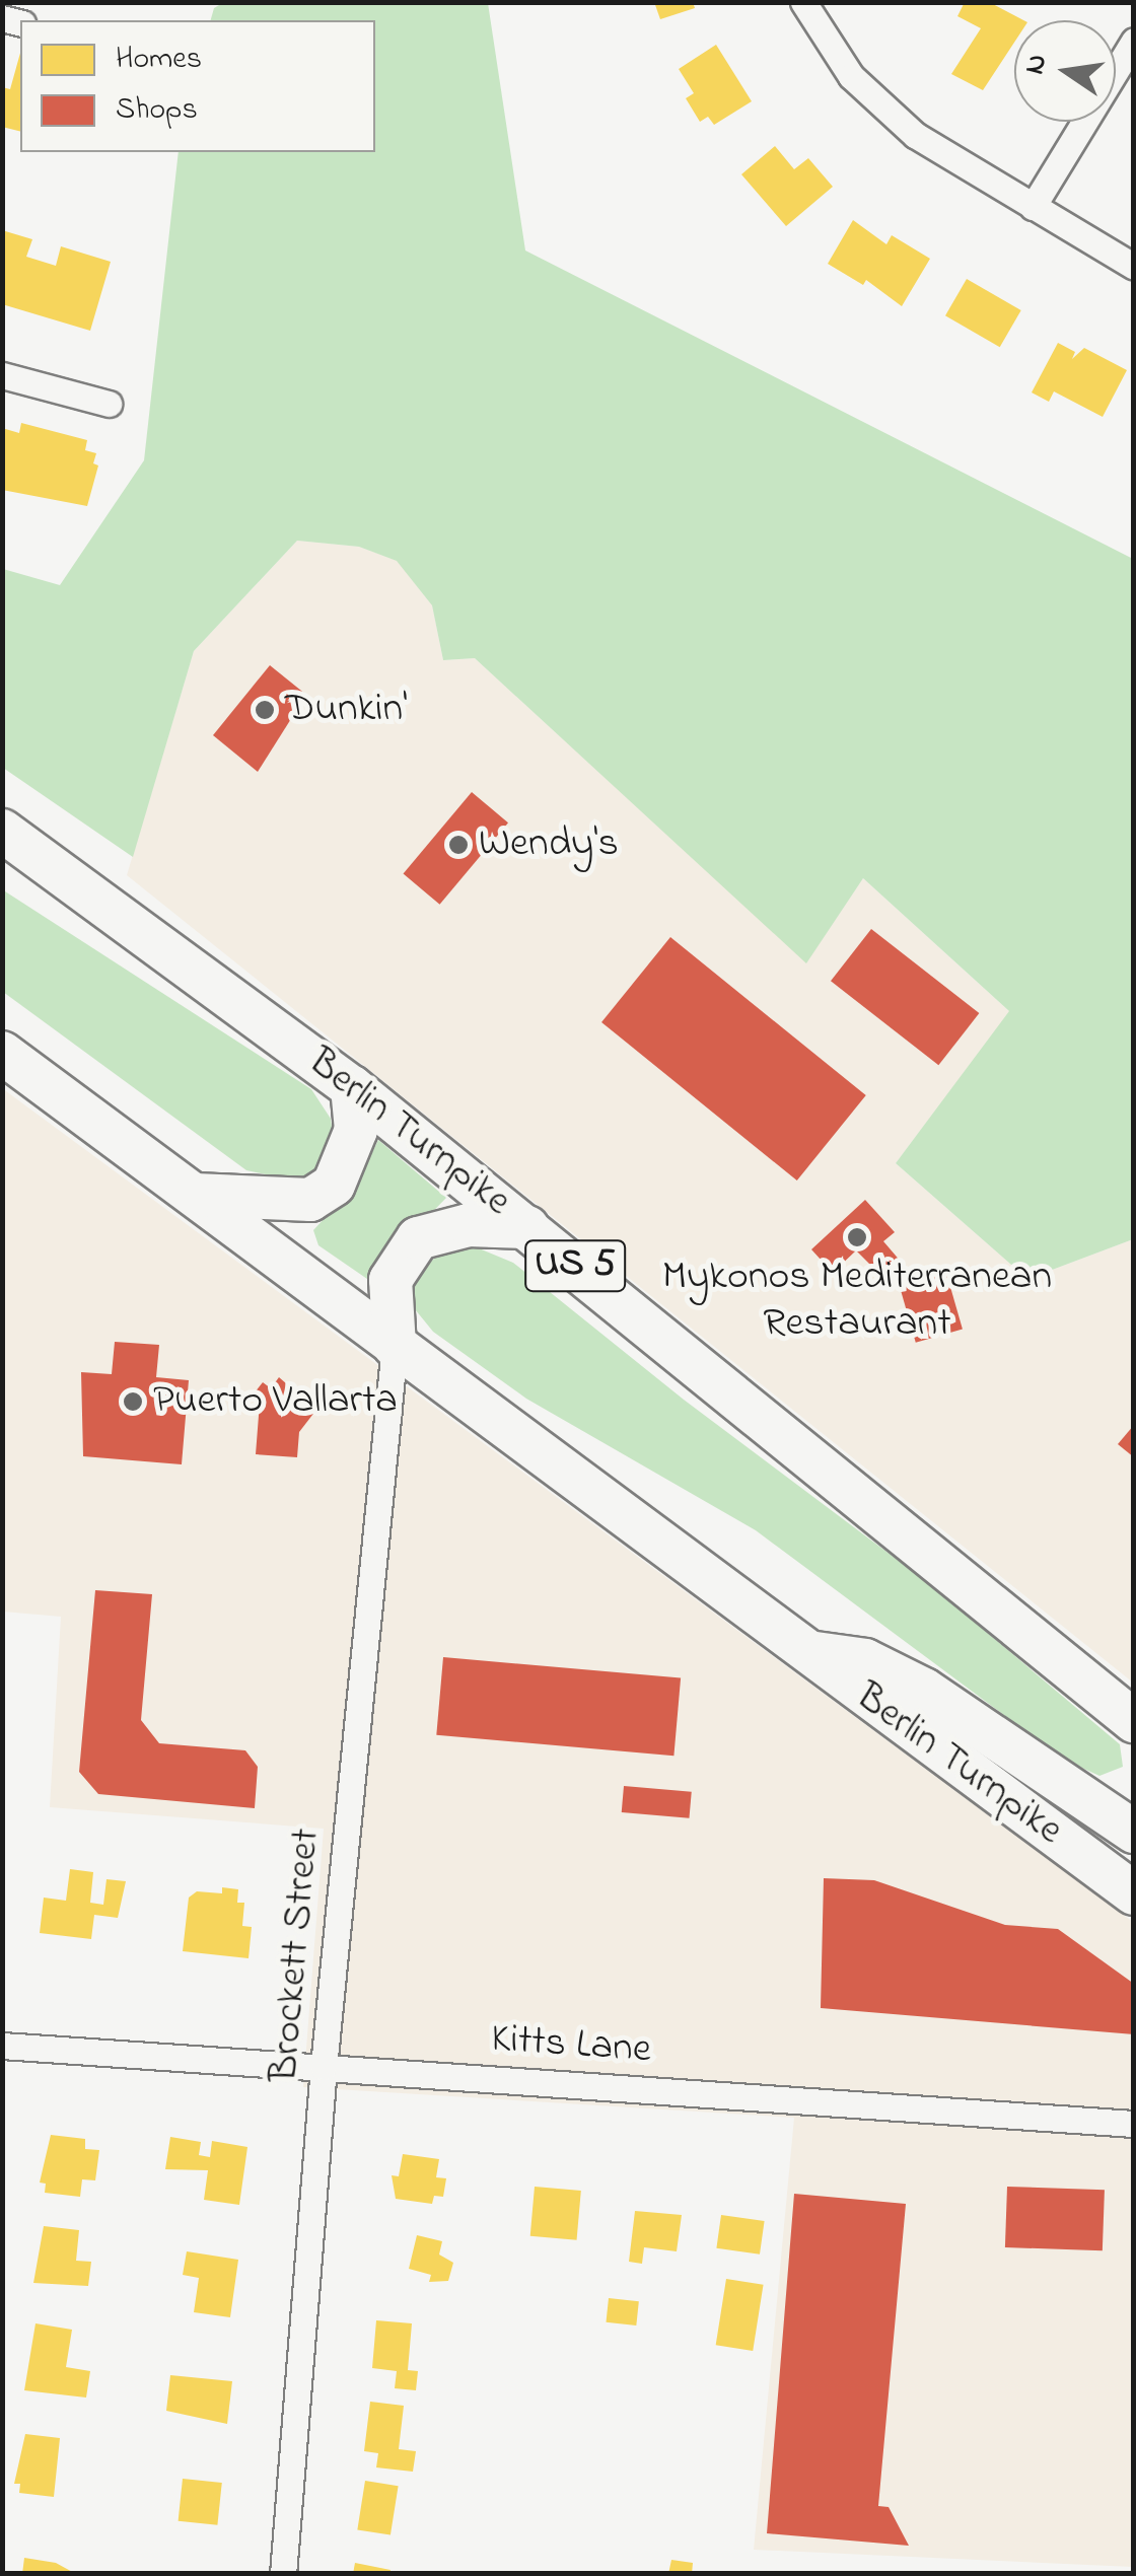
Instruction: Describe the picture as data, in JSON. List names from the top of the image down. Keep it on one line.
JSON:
{"streets":{"highway":["Berlin Turnpike","US 5"],"street":["Brockett Street","Kitts Lane"]},"crossings":[["Berlin Turnpike","Brockett Street"],["Brockett Street","Kitts Lane"]],"places":["Dunkin'","Wendy's","Mykonos Mediterranean Restaurant","Puerto Vallarta"],"legend":["Homes","Shops"],"north":"left"}
